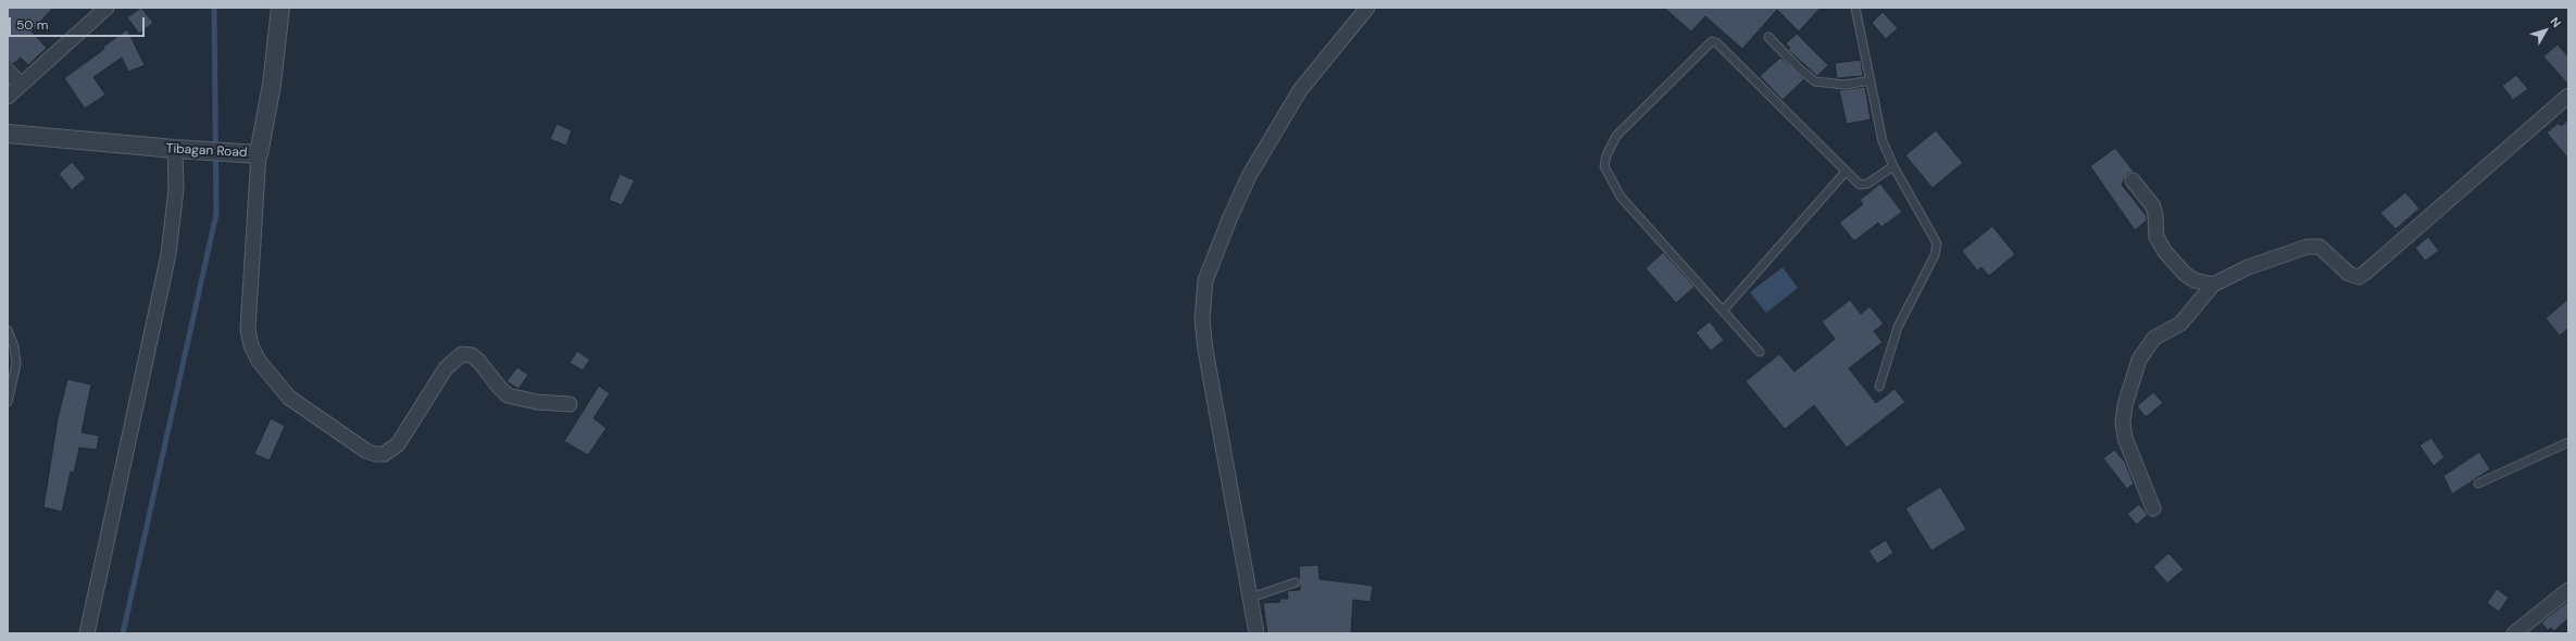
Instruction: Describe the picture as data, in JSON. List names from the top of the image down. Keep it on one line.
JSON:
{"streets":{"street":["Tibagan Road"]},"scale_bar":"50 m","north":"top right"}
